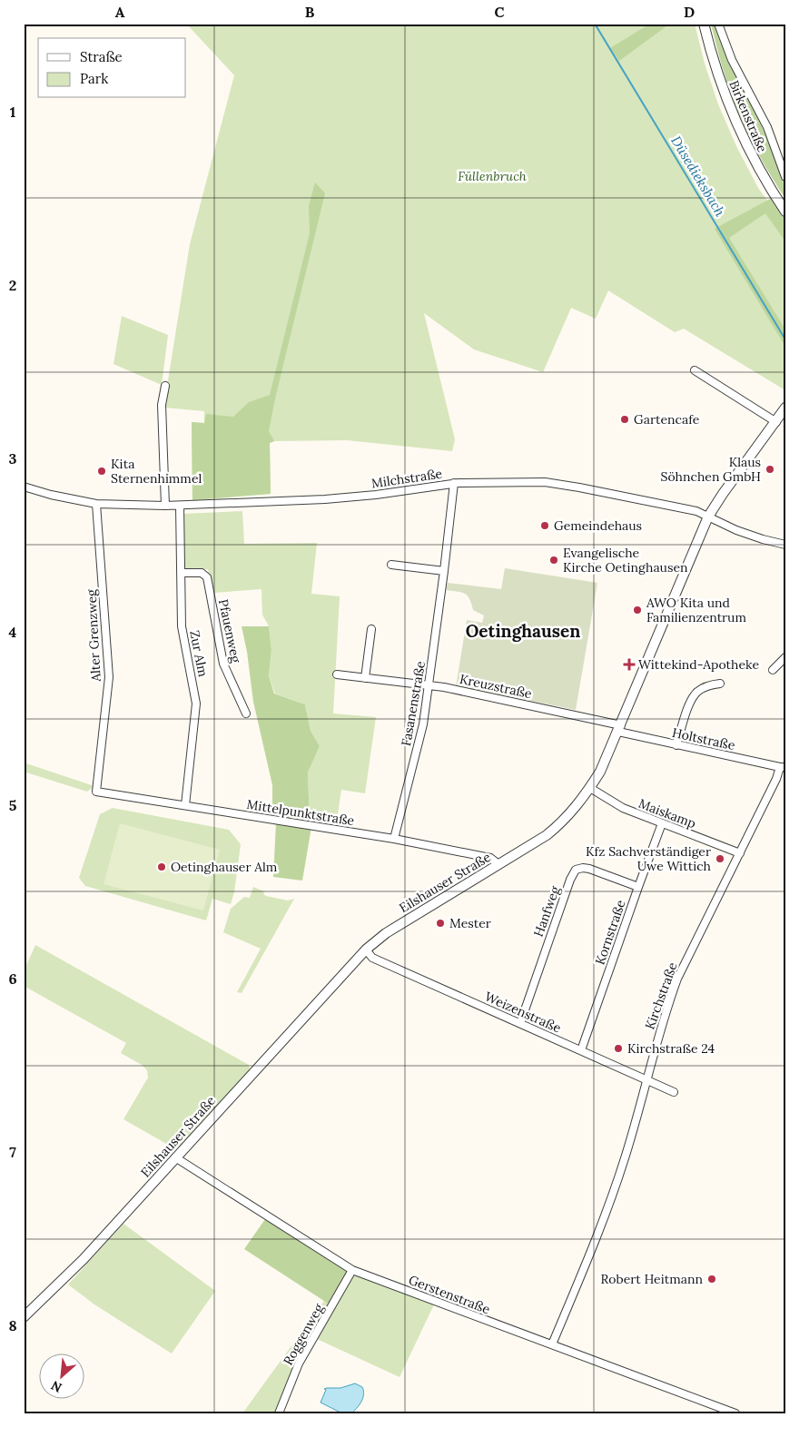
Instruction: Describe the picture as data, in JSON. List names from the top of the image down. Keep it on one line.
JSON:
{"streets":{"street":["Birkenstraße","Milchstraße","Pfauenweg","Alter Grenzweg","Zur Alm","Kreuzstraße","Fasanenstraße","Holtstraße","Mittelpunktstraße","Maiskamp","Eilshauser Straße","Hanfweg","Kornstraße","Kirchstraße","Weizenstraße","Gerstenstraße","Roggenweg"]},"crossings":[["Milchstraße","Alter Grenzweg"],["Milchstraße","Zur Alm"],["Milchstraße","Fasanenstraße"],["Milchstraße","Eilshauser Straße"],["Pfauenweg","Zur Alm"],["Alter Grenzweg","Mittelpunktstraße"],["Zur Alm","Mittelpunktstraße"],["Kreuzstraße","Fasanenstraße"],["Kreuzstraße","Holtstraße"],["Kreuzstraße","Eilshauser Straße"],["Fasanenstraße","Mittelpunktstraße"],["Holtstraße","Eilshauser Straße"],["Holtstraße","Kirchstraße"],["Mittelpunktstraße","Eilshauser Straße"],["Maiskamp","Eilshauser Straße"],["Maiskamp","Kornstraße"],["Maiskamp","Kirchstraße"],["Eilshauser Straße","Weizenstraße"],["Eilshauser Straße","Gerstenstraße"],["Hanfweg","Kornstraße"],["Hanfweg","Weizenstraße"],["Kornstraße","Weizenstraße"],["Kirchstraße","Weizenstraße"],["Kirchstraße","Gerstenstraße"],["Gerstenstraße","Roggenweg"]],"districts":["Oetinghausen"],"water":["Düsedieksbach"],"parks":["Füllenbruch"],"places":{"other":["Gartencafe","Klaus Söhnchen GmbH","Kita Sternenhimmel","Gemeindehaus","Evangelische Kirche Oetinghausen","AWO Kita und Familienzentrum","Kfz Sachverständiger Uwe Wittich","Oetinghauser Alm","Mester","Kirchstraße 24","Robert Heitmann"],"health":["Wittekind-Apotheke"]},"legend":["Straße","Park"],"north":"bottom left","grid":{"columns":["A","B","C","D"],"rows":["1","2","3","4","5","6","7","8"]}}
